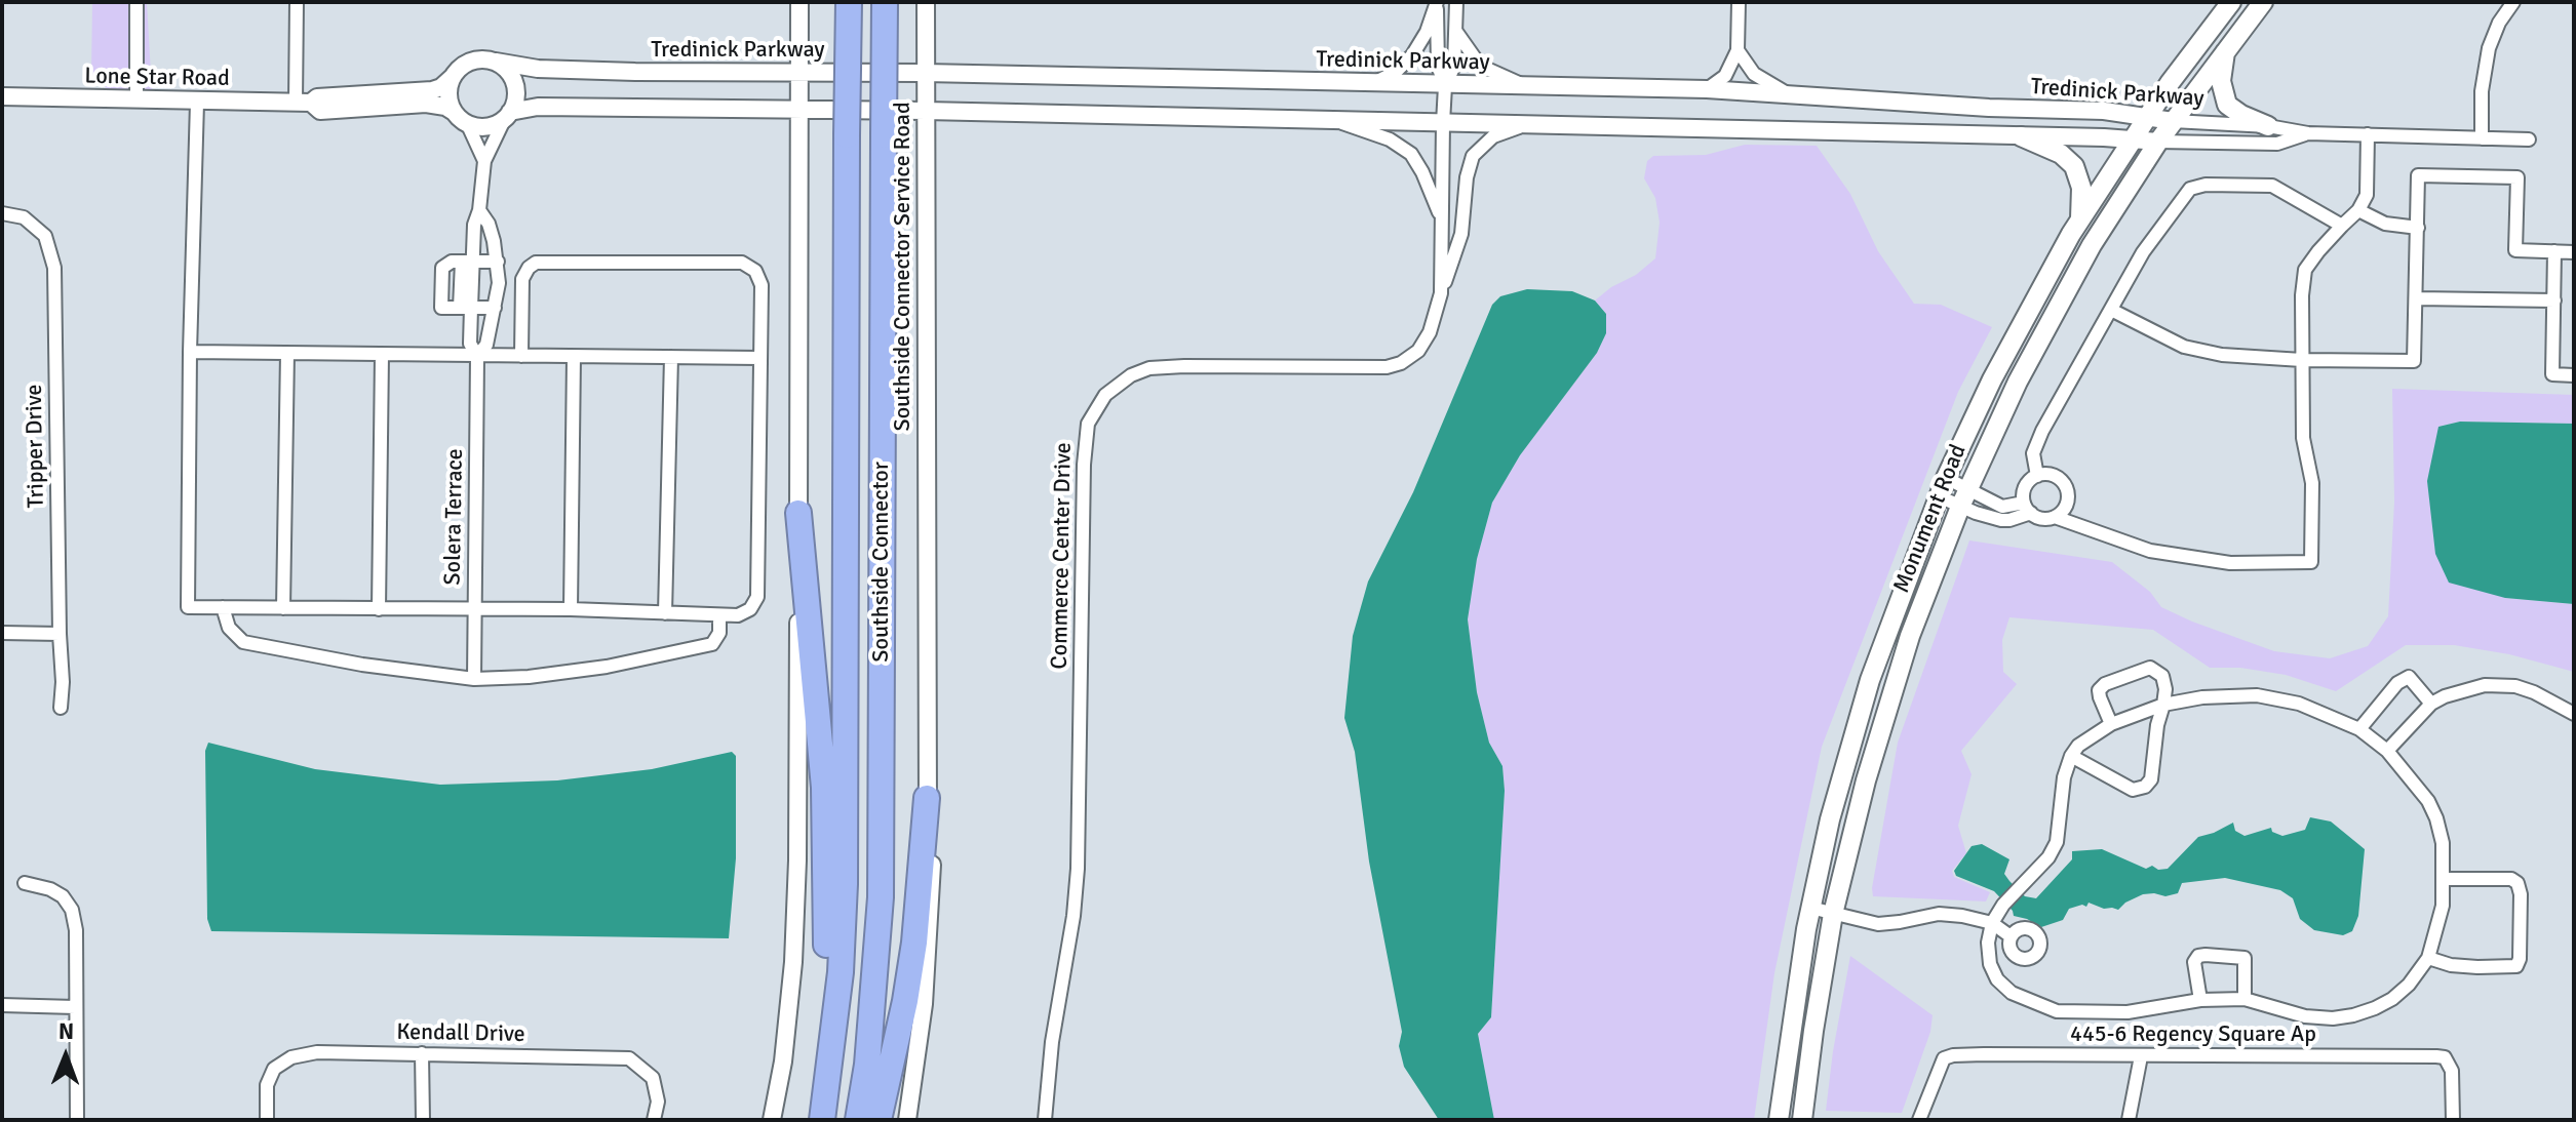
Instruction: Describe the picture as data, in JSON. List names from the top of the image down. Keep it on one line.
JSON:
{"streets":{"highway":["Southside Connector"],"main road":["Monument Road"],"street":["Tredinick Parkway","Lone Star Road","Southside Connector Service Road","Tripper Drive","Solera Terrace","Commerce Center Drive","Kendall Drive","445-6 Regency Square Ap"]},"crossings":[["Tredinick Parkway","Lone Star Road"],["Tredinick Parkway","Southside Connector Service Road"],["Tredinick Parkway","Solera Terrace"],["Tredinick Parkway","Monument Road"],["Tredinick Parkway","Commerce Center Drive"],["Lone Star Road","Solera Terrace"]],"north":"top"}
